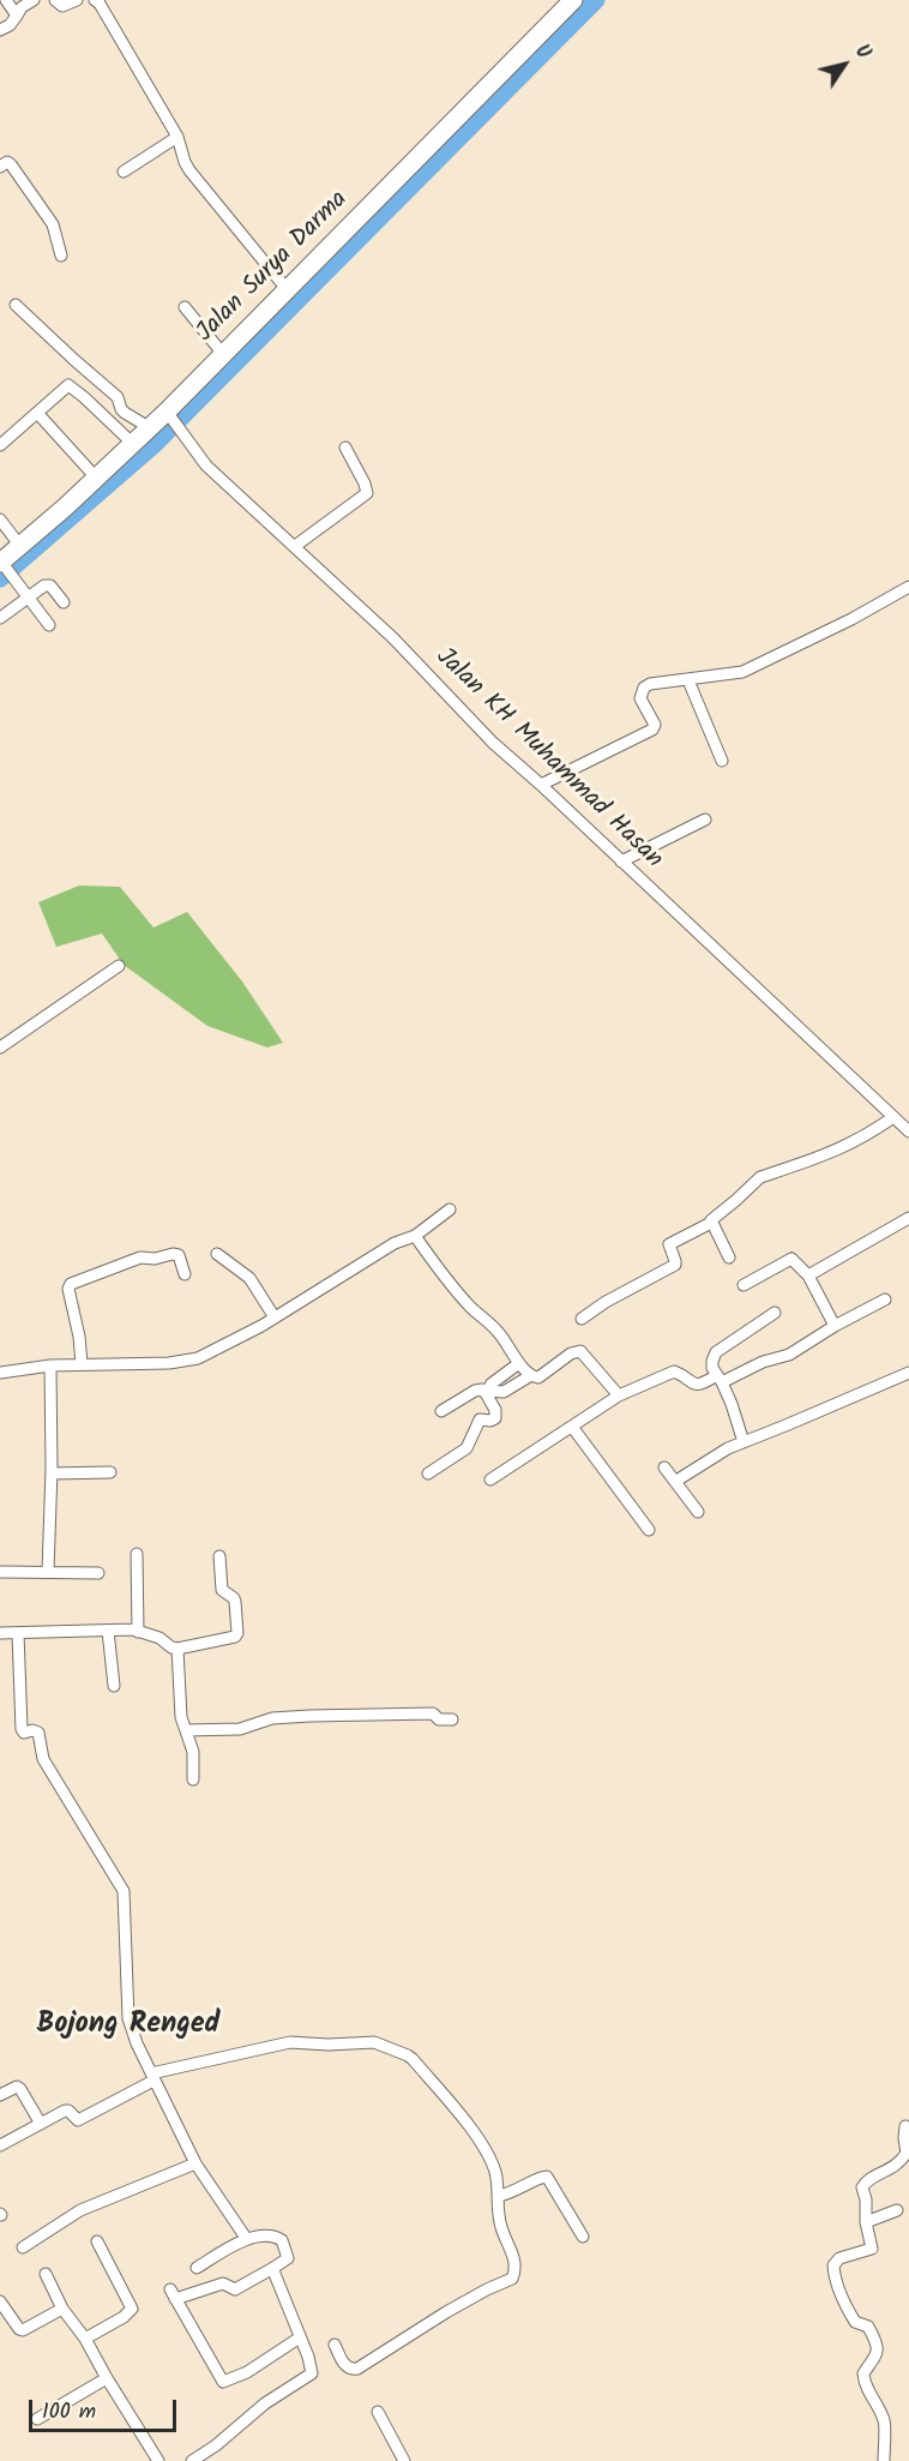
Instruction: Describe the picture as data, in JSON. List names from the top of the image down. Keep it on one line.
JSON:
{"streets":{"main road":["Jalan Surya Darma"],"street":["Jalan KH Muhammad Hasan"]},"crossings":[["Jalan Surya Darma","Jalan KH Muhammad Hasan"]],"districts":["Bojong Renged"],"scale_bar":"100 m","north":"top right"}
